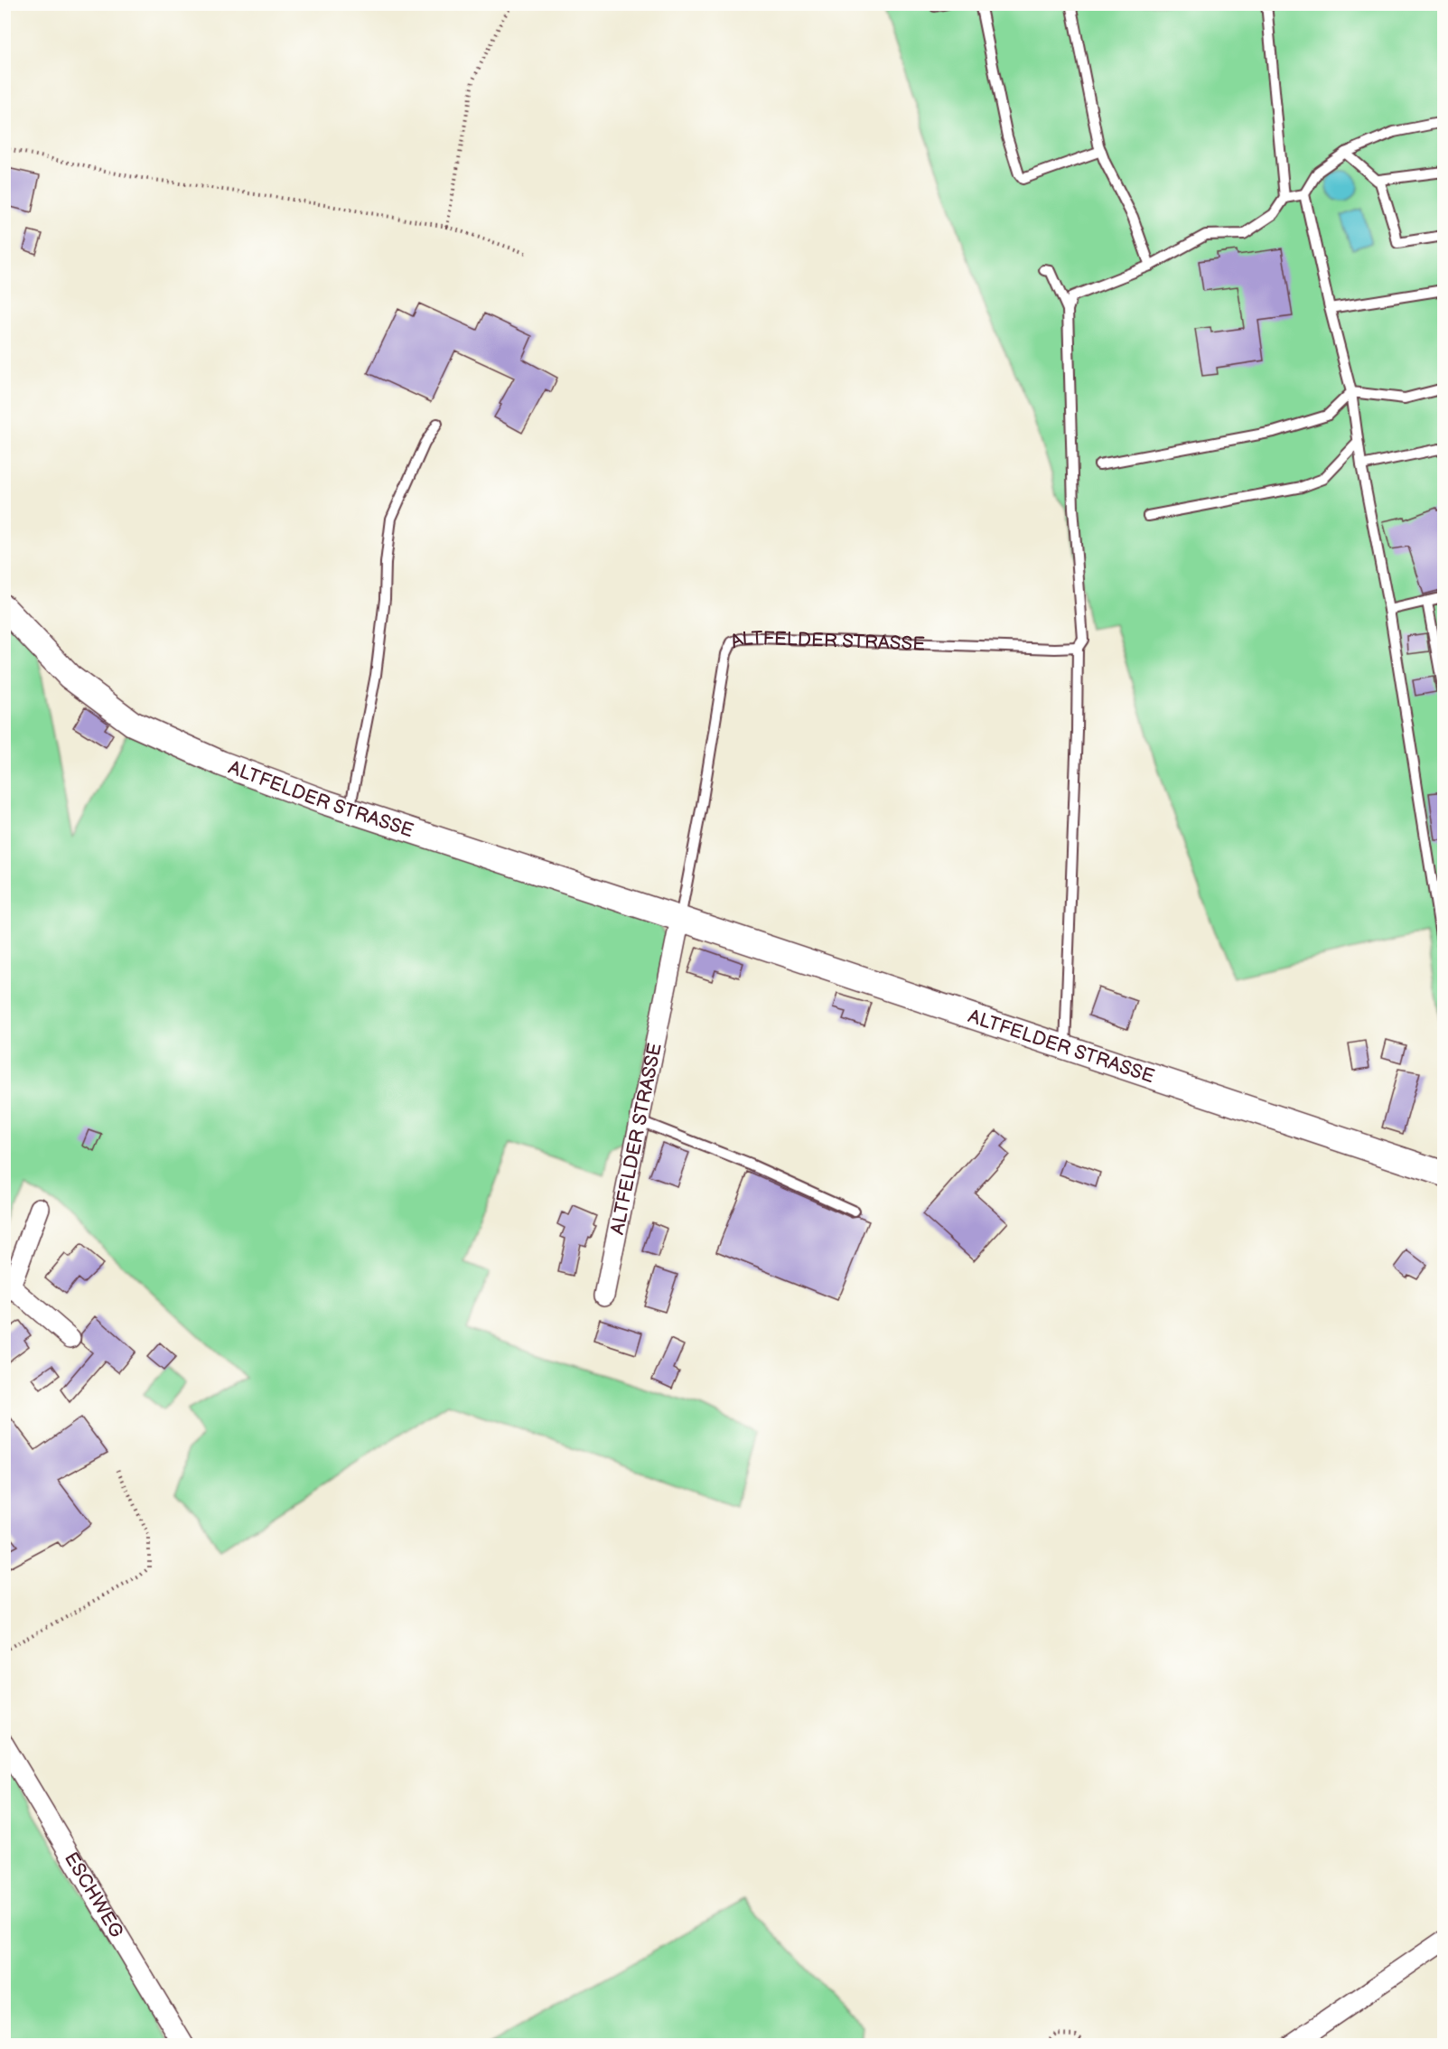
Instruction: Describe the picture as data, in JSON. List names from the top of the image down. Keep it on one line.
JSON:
{"streets":{"street":["ALTFELDER STRASSE","ESCHWEG"]}}
